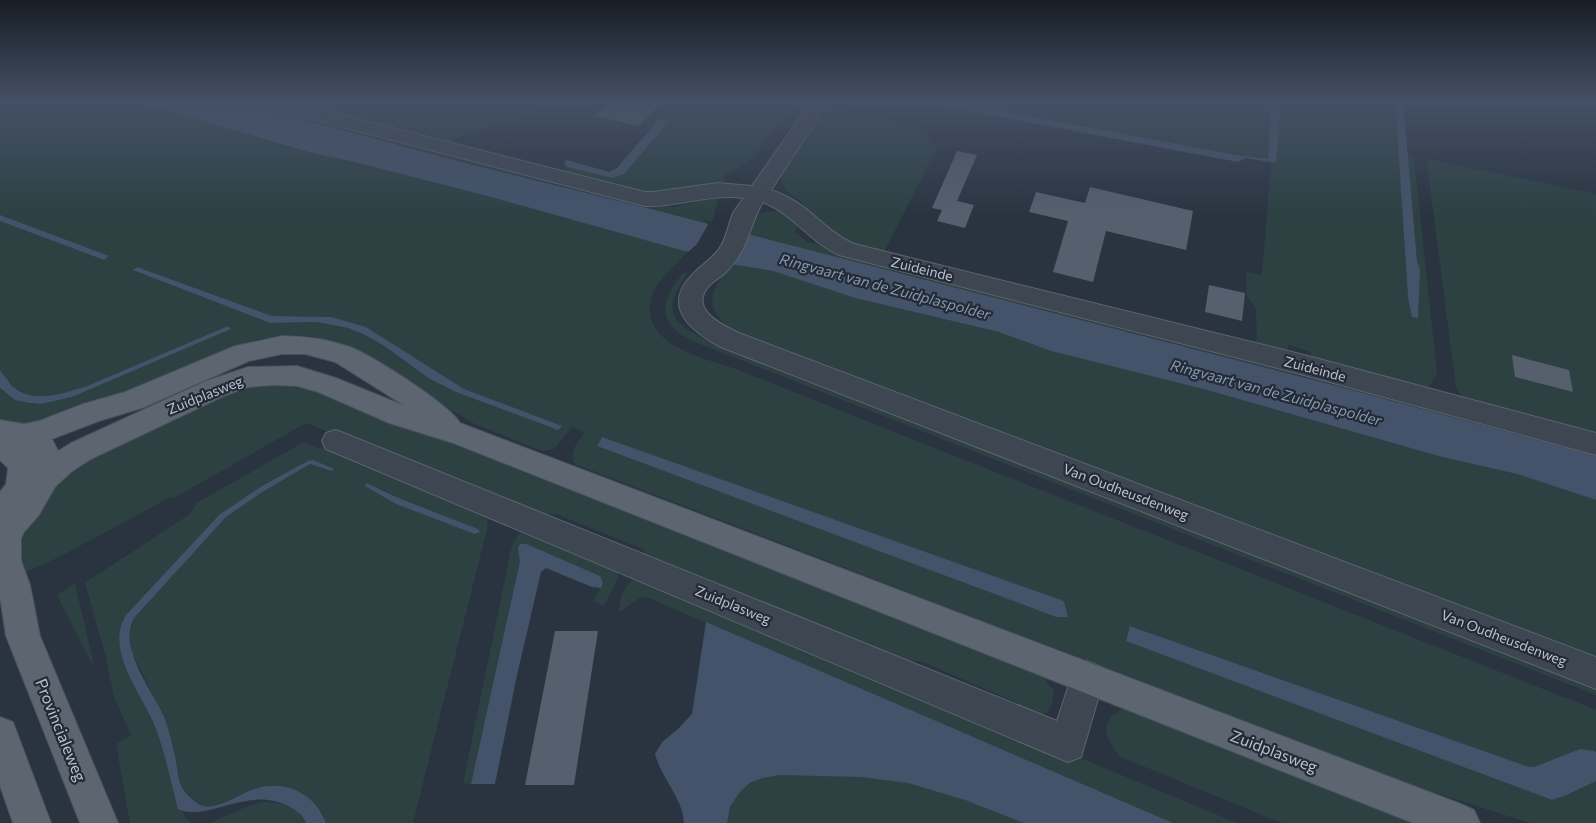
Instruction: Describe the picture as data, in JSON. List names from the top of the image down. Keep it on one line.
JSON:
{"streets":{"main road":["Zuidplasweg","Provincialeweg"],"street":["Zuideinde","Van Oudheusdenweg"]},"crossings":[["Zuideinde","Van Oudheusdenweg"]],"water":["Ringvaart van de Zuidplaspolder"]}
